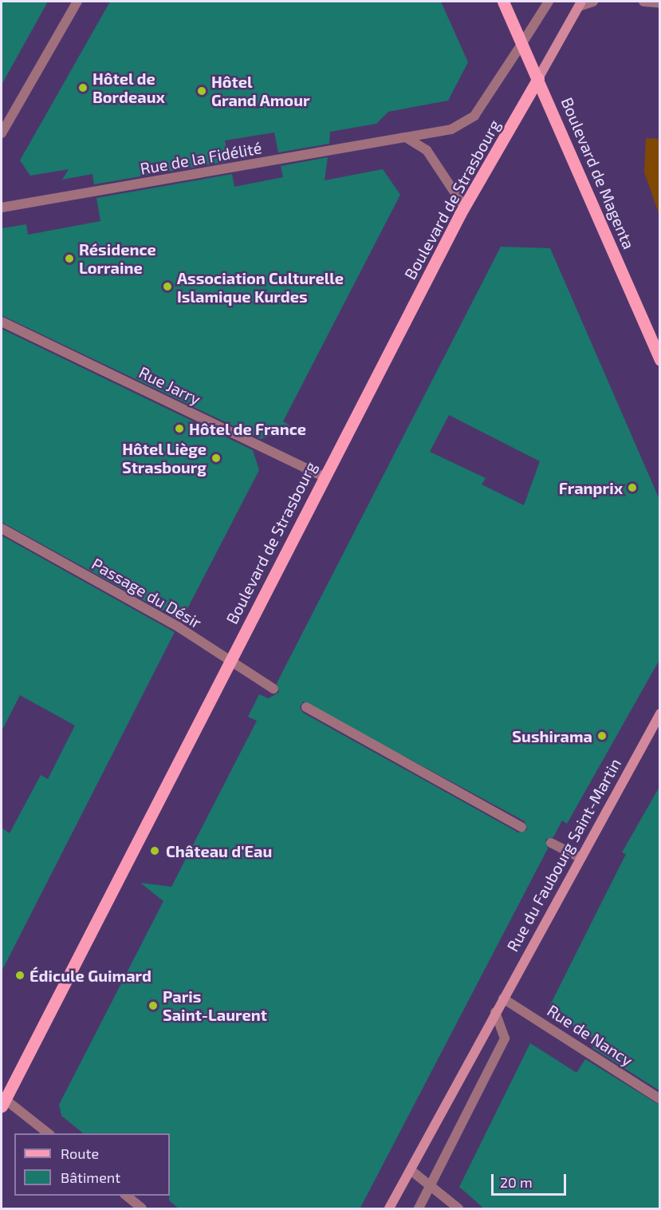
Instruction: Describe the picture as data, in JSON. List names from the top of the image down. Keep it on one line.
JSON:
{"streets":{"main road":["Boulevard de Magenta","Boulevard de Strasbourg","Rue du Faubourg Saint-Martin"],"street":["Rue de la Fidélité","Rue Jarry","Passage du Désir","Rue de Nancy"]},"crossings":[["Rue de la Fidélité","Boulevard de Magenta"],["Boulevard de Magenta","Boulevard de Strasbourg"],["Boulevard de Strasbourg","Rue Jarry"],["Boulevard de Strasbourg","Passage du Désir"],["Rue du Faubourg Saint-Martin","Rue de Nancy"]],"places":["Hôtel de Bordeaux","Hôtel Grand Amour","Résidence Lorraine","Association Culturelle Islamique Kurdes","Hôtel de France","Hôtel Liège Strasbourg","Franprix","Sushirama","Château d'Eau","Édicule Guimard","Paris Saint-Laurent"],"legend":["Route","Bâtiment"],"scale_bar":"20 m"}
